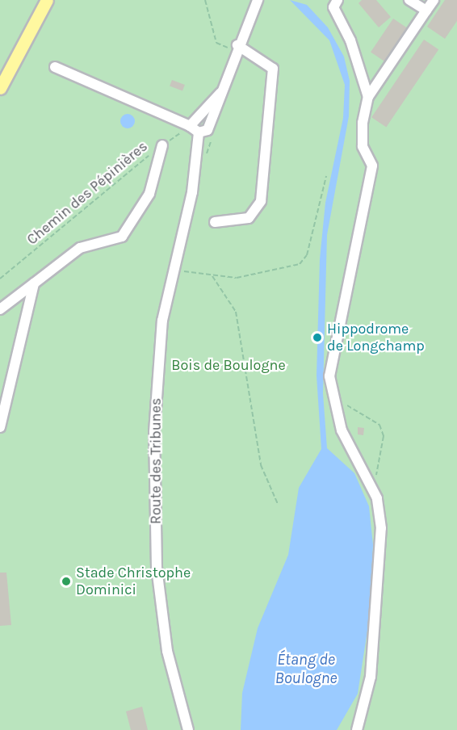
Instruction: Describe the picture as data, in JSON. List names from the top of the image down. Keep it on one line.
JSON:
{"streets":{"street":["Route des Tribunes"],"path":["Chemin des Pépinières"]},"water":["Étang de Boulogne"],"parks":["Bois de Boulogne"],"places":["Hippodrome de Longchamp","Stade Christophe Dominici"]}
